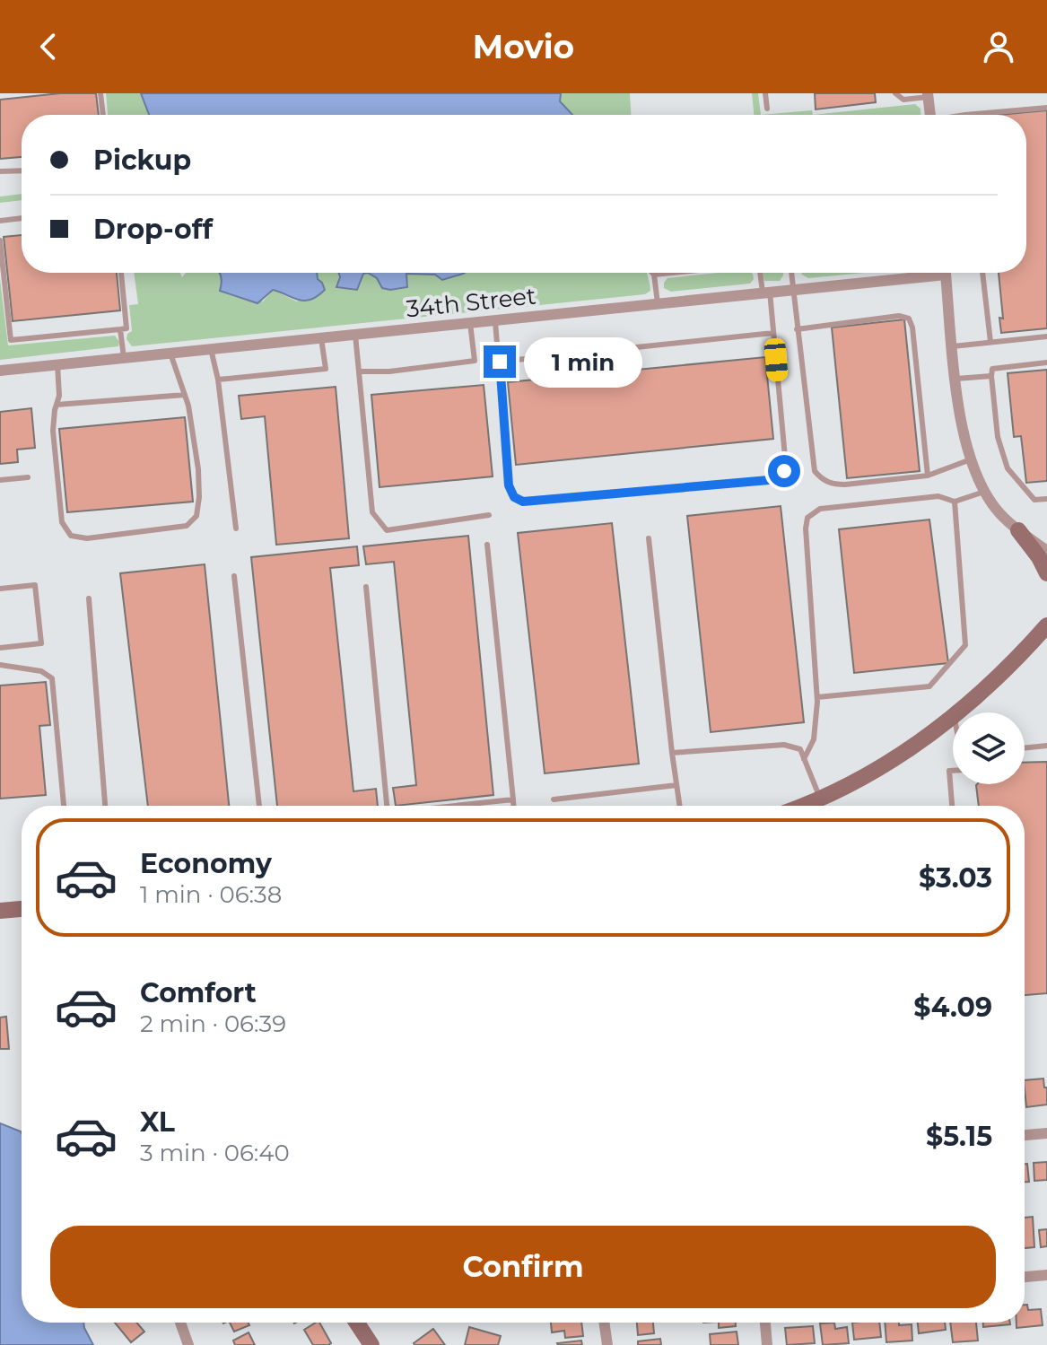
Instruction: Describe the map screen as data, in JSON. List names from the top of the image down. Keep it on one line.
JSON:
{"streets":{"street":["34th Street"]},"page":{"header":"Movio","banner":["Pickup","Drop-off"],"bubble":"1 min","list":[{"name":"Economy","note":"1 min · 06:38","value":"$3.03"},{"name":"Comfort","note":"2 min · 06:39","value":"$4.09"},{"name":"XL","note":"3 min · 06:40","value":"$5.15"}],"buttons":"Confirm"}}
